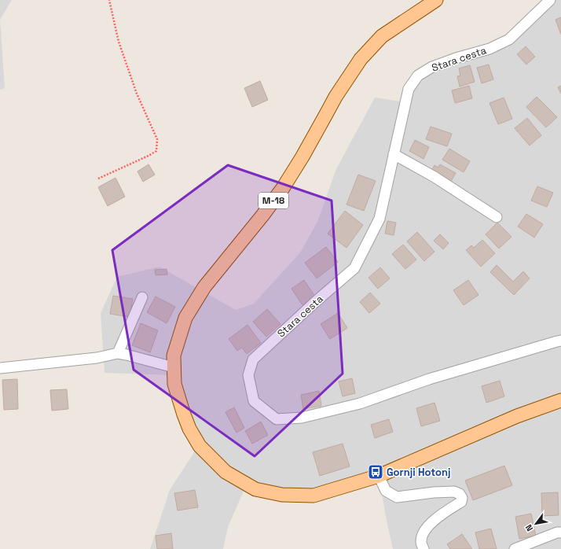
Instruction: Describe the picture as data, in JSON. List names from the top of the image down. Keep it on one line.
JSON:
{"streets":{"main road":["M-18"],"street":["Stara cesta"]},"places":{"bus stop":["Gornji Hotonj"]},"north":"bottom left"}
